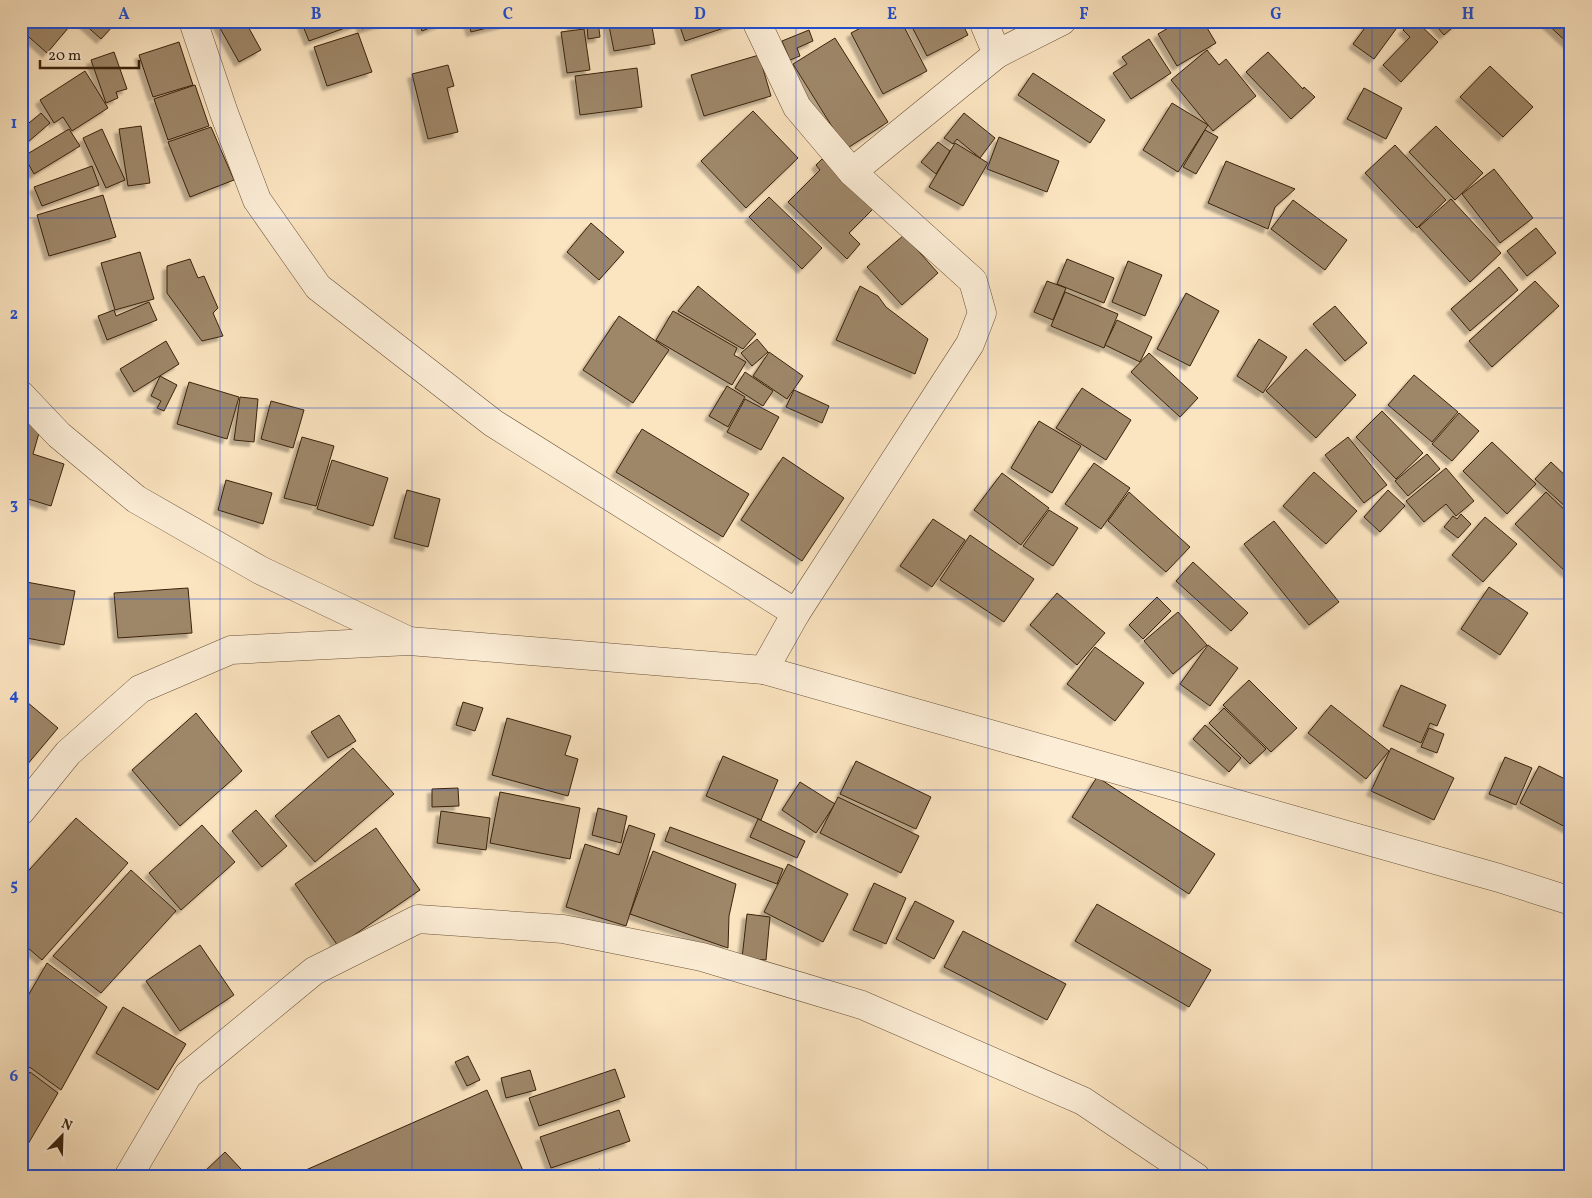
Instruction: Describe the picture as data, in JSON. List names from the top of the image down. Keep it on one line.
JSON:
{"scale_bar":"20 m","north":"top right","grid":{"columns":["A","B","C","D","E","F","G","H"],"rows":["1","2","3","4","5","6"]}}
